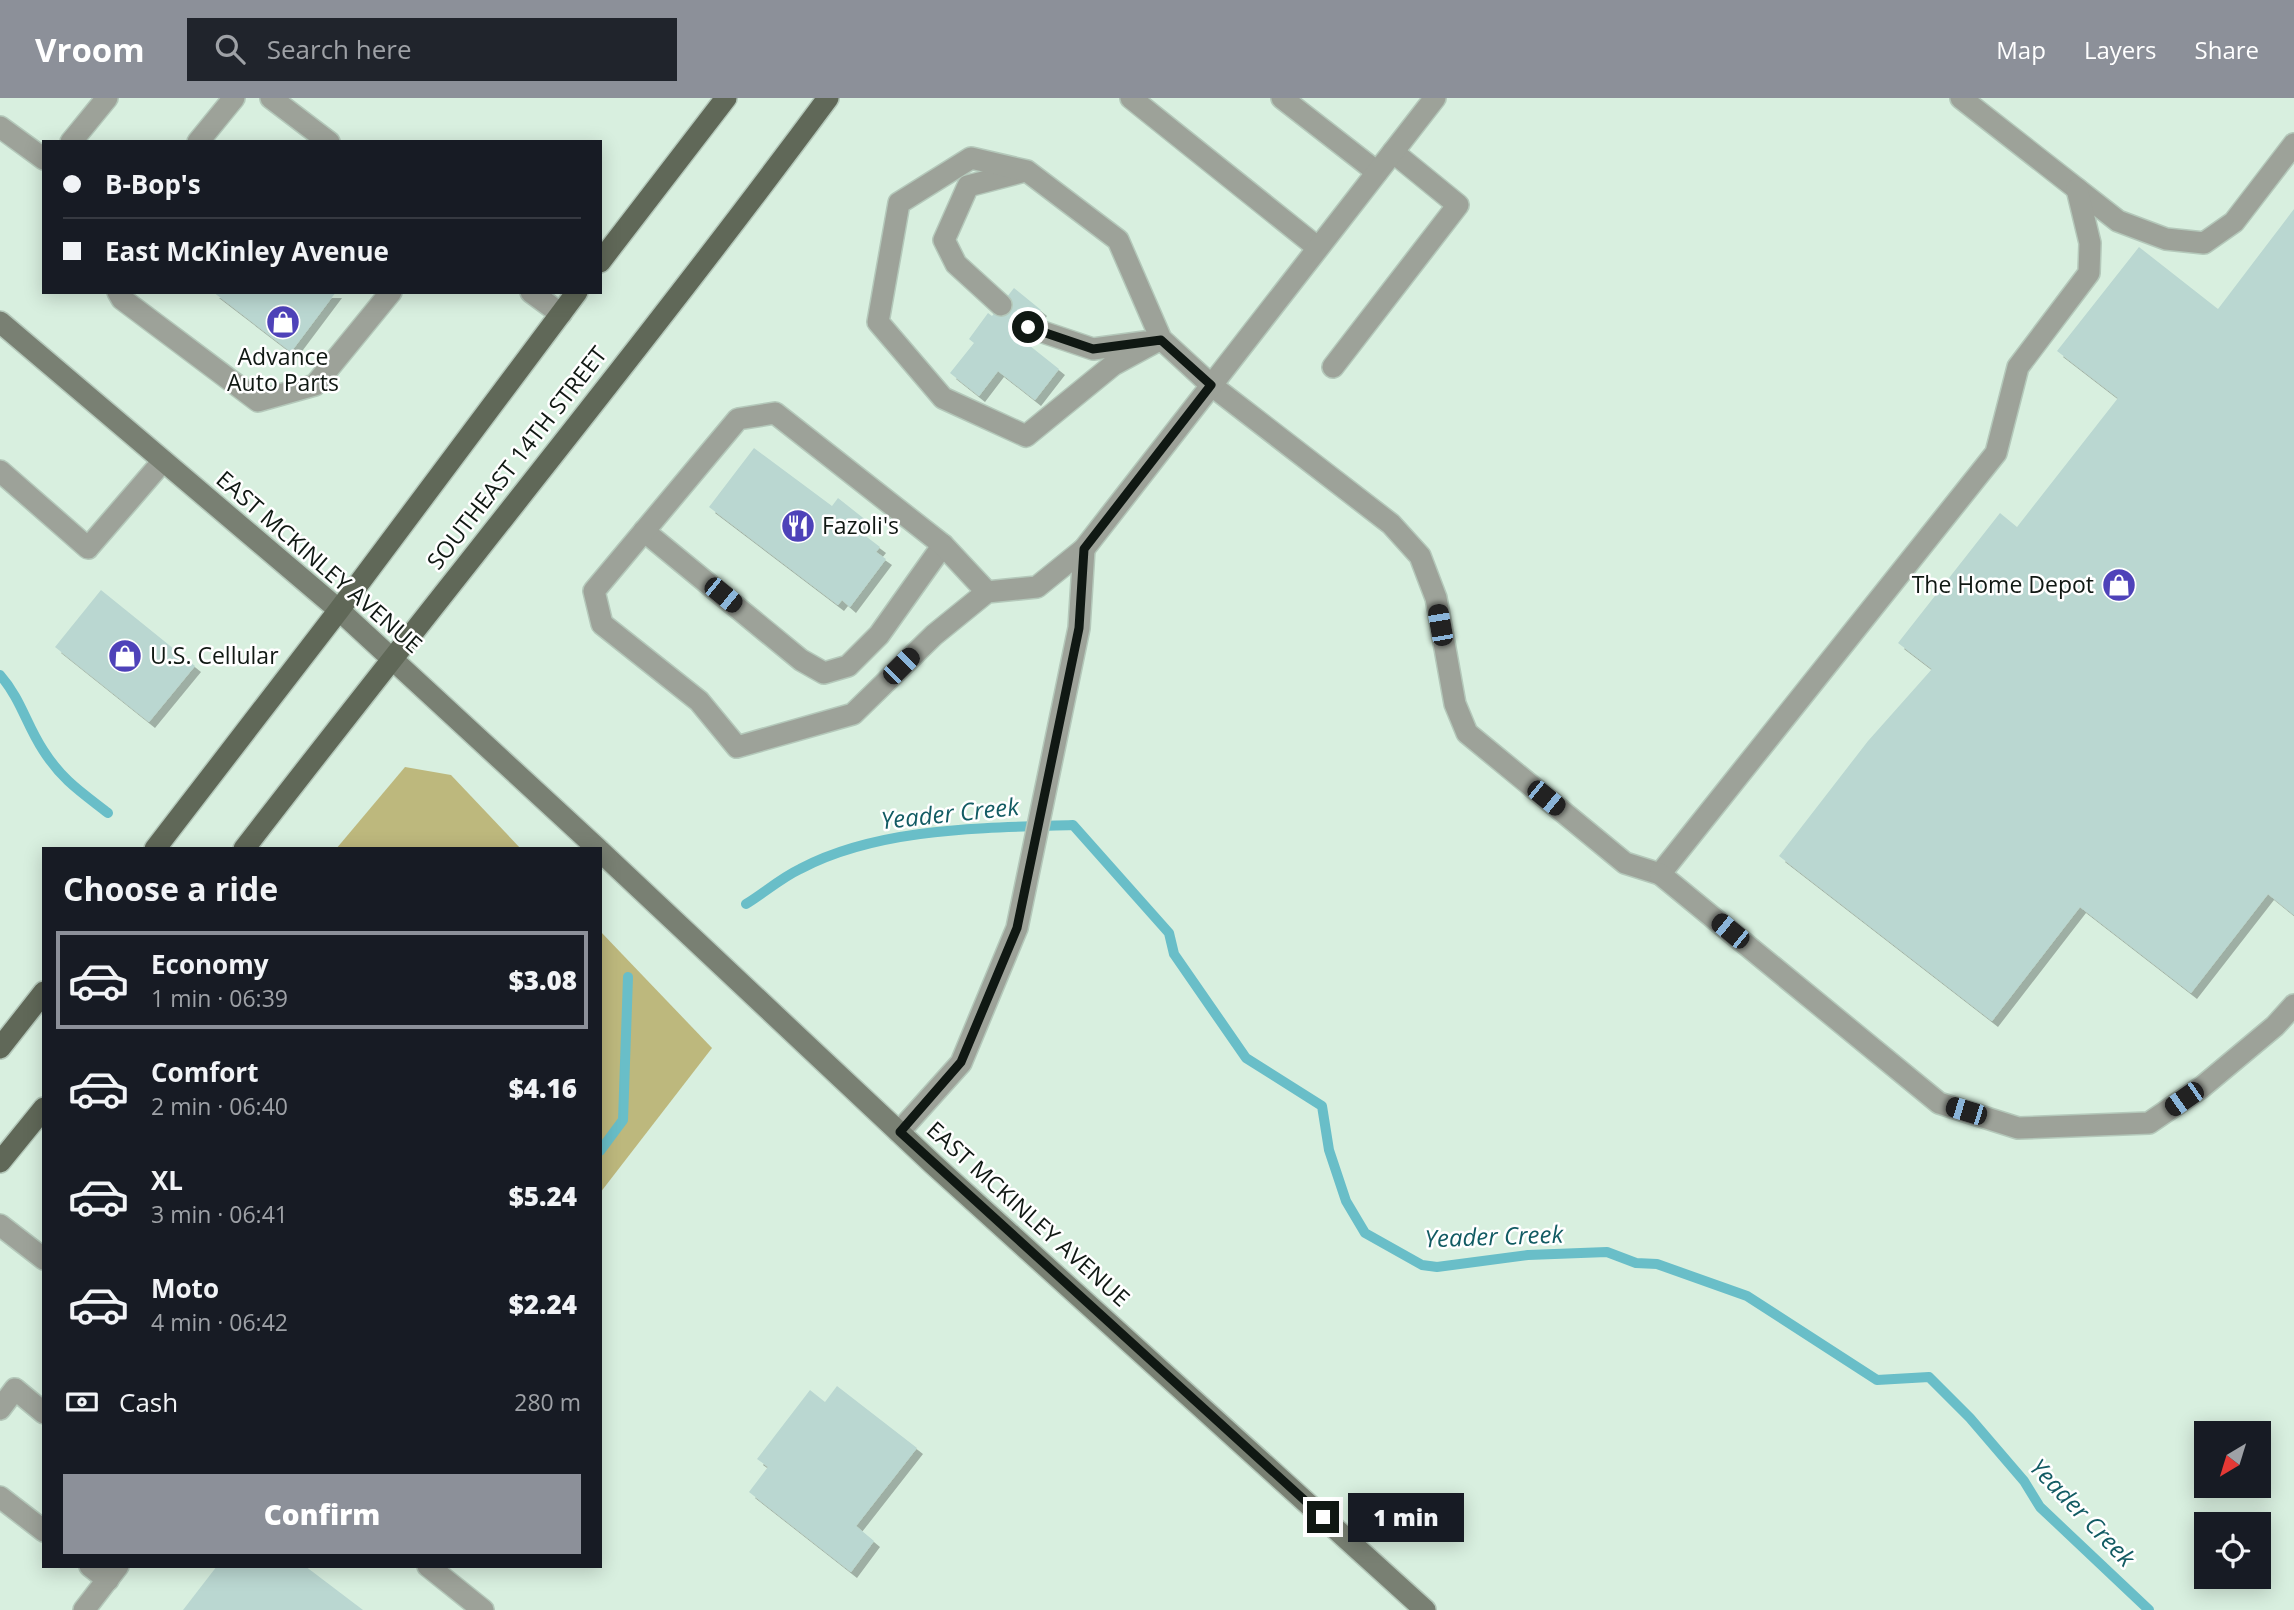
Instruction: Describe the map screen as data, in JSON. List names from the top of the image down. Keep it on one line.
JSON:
{"streets":{"main road":["SOUTHEAST 14TH STREET","EAST MCKINLEY AVENUE"]},"crossings":[["SOUTHEAST 14TH STREET","EAST MCKINLEY AVENUE"]],"water":["Yeader Creek"],"places":{"shop":["Advance Auto Parts","The Home Depot","U.S. Cellular"],"restaurant":["Fazoli's"]},"north":"bottom left","page":{"header":"Vroom","search":"Search here","nav":["Map","Layers","Share"],"banner":["B-Bop's","East McKinley Avenue"],"heading":"Choose a ride","list":[{"name":"Economy","note":"1 min · 06:39","value":"$3.08"},{"name":"Comfort","note":"2 min · 06:40","value":"$4.16"},{"name":"XL","note":"3 min · 06:41","value":"$5.24"},{"name":"Moto","note":"4 min · 06:42","value":"$2.24"}],"pay":["Cash","280 m"],"buttons":"Confirm","bubble":"1 min"}}
